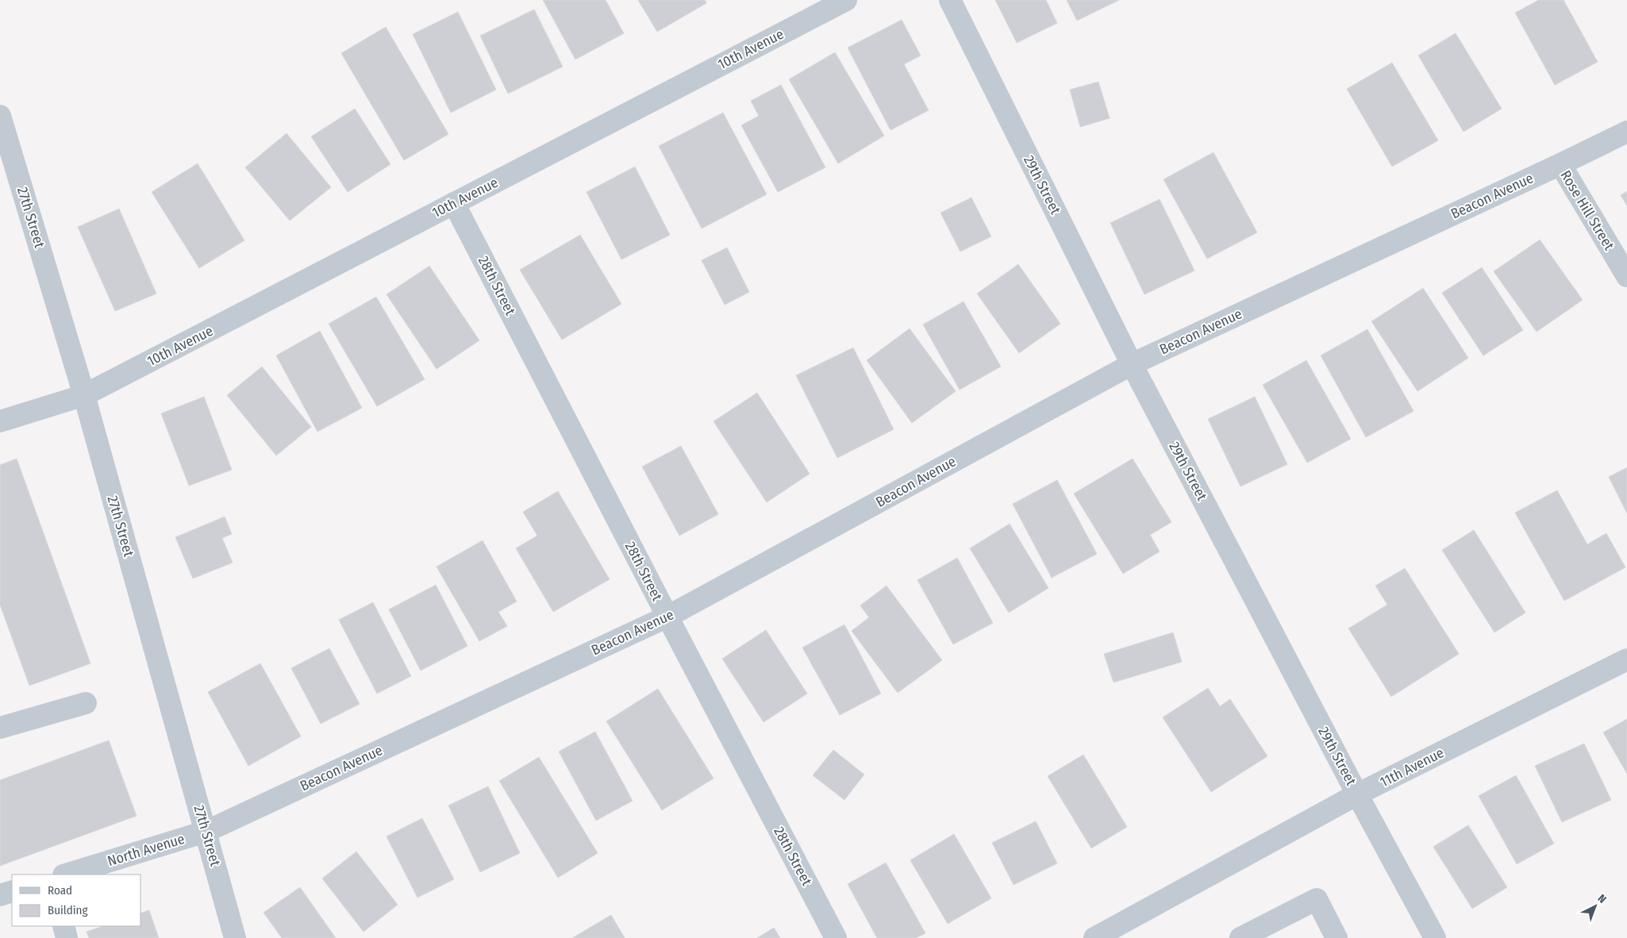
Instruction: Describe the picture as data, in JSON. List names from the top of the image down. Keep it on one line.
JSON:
{"streets":{"street":["10th Avenue","29th Street","Beacon Avenue","Rose Hill Street","27th Street","28th Street","11th Avenue","North Avenue"]},"crossings":[["10th Avenue","27th Street"],["10th Avenue","28th Street"],["29th Street","Beacon Avenue"],["29th Street","11th Avenue"],["Beacon Avenue","Rose Hill Street"],["Beacon Avenue","27th Street"],["Beacon Avenue","28th Street"],["Beacon Avenue","North Avenue"],["27th Street","North Avenue"]],"legend":["Road","Building"],"north":"top right"}
